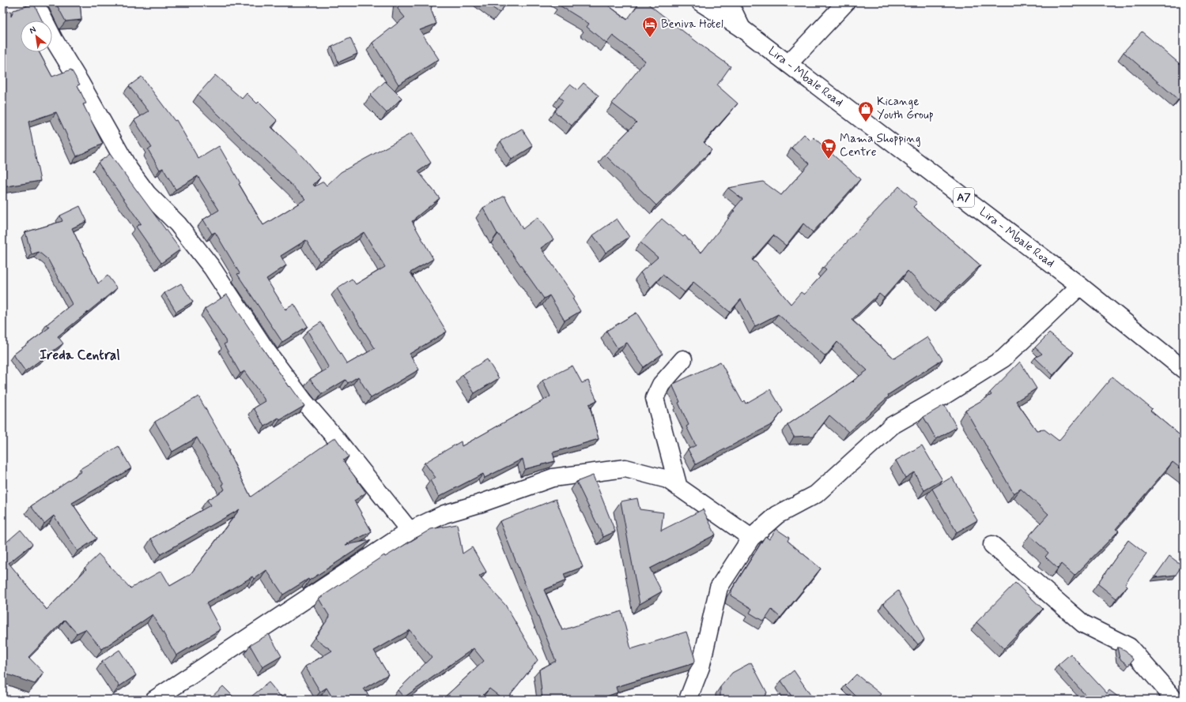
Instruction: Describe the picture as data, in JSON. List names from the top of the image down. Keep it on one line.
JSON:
{"streets":{"street":["Lira - Mbale Road","A7"]},"crossings":[["Lira - Mbale Road","A7"]],"districts":["Ireda Central"],"places":{"hotel":["Beniva Hotel"],"shop":["Kicange Youth Group"],"supermarket":["Mama Shopping Centre"]},"north":"top left"}
